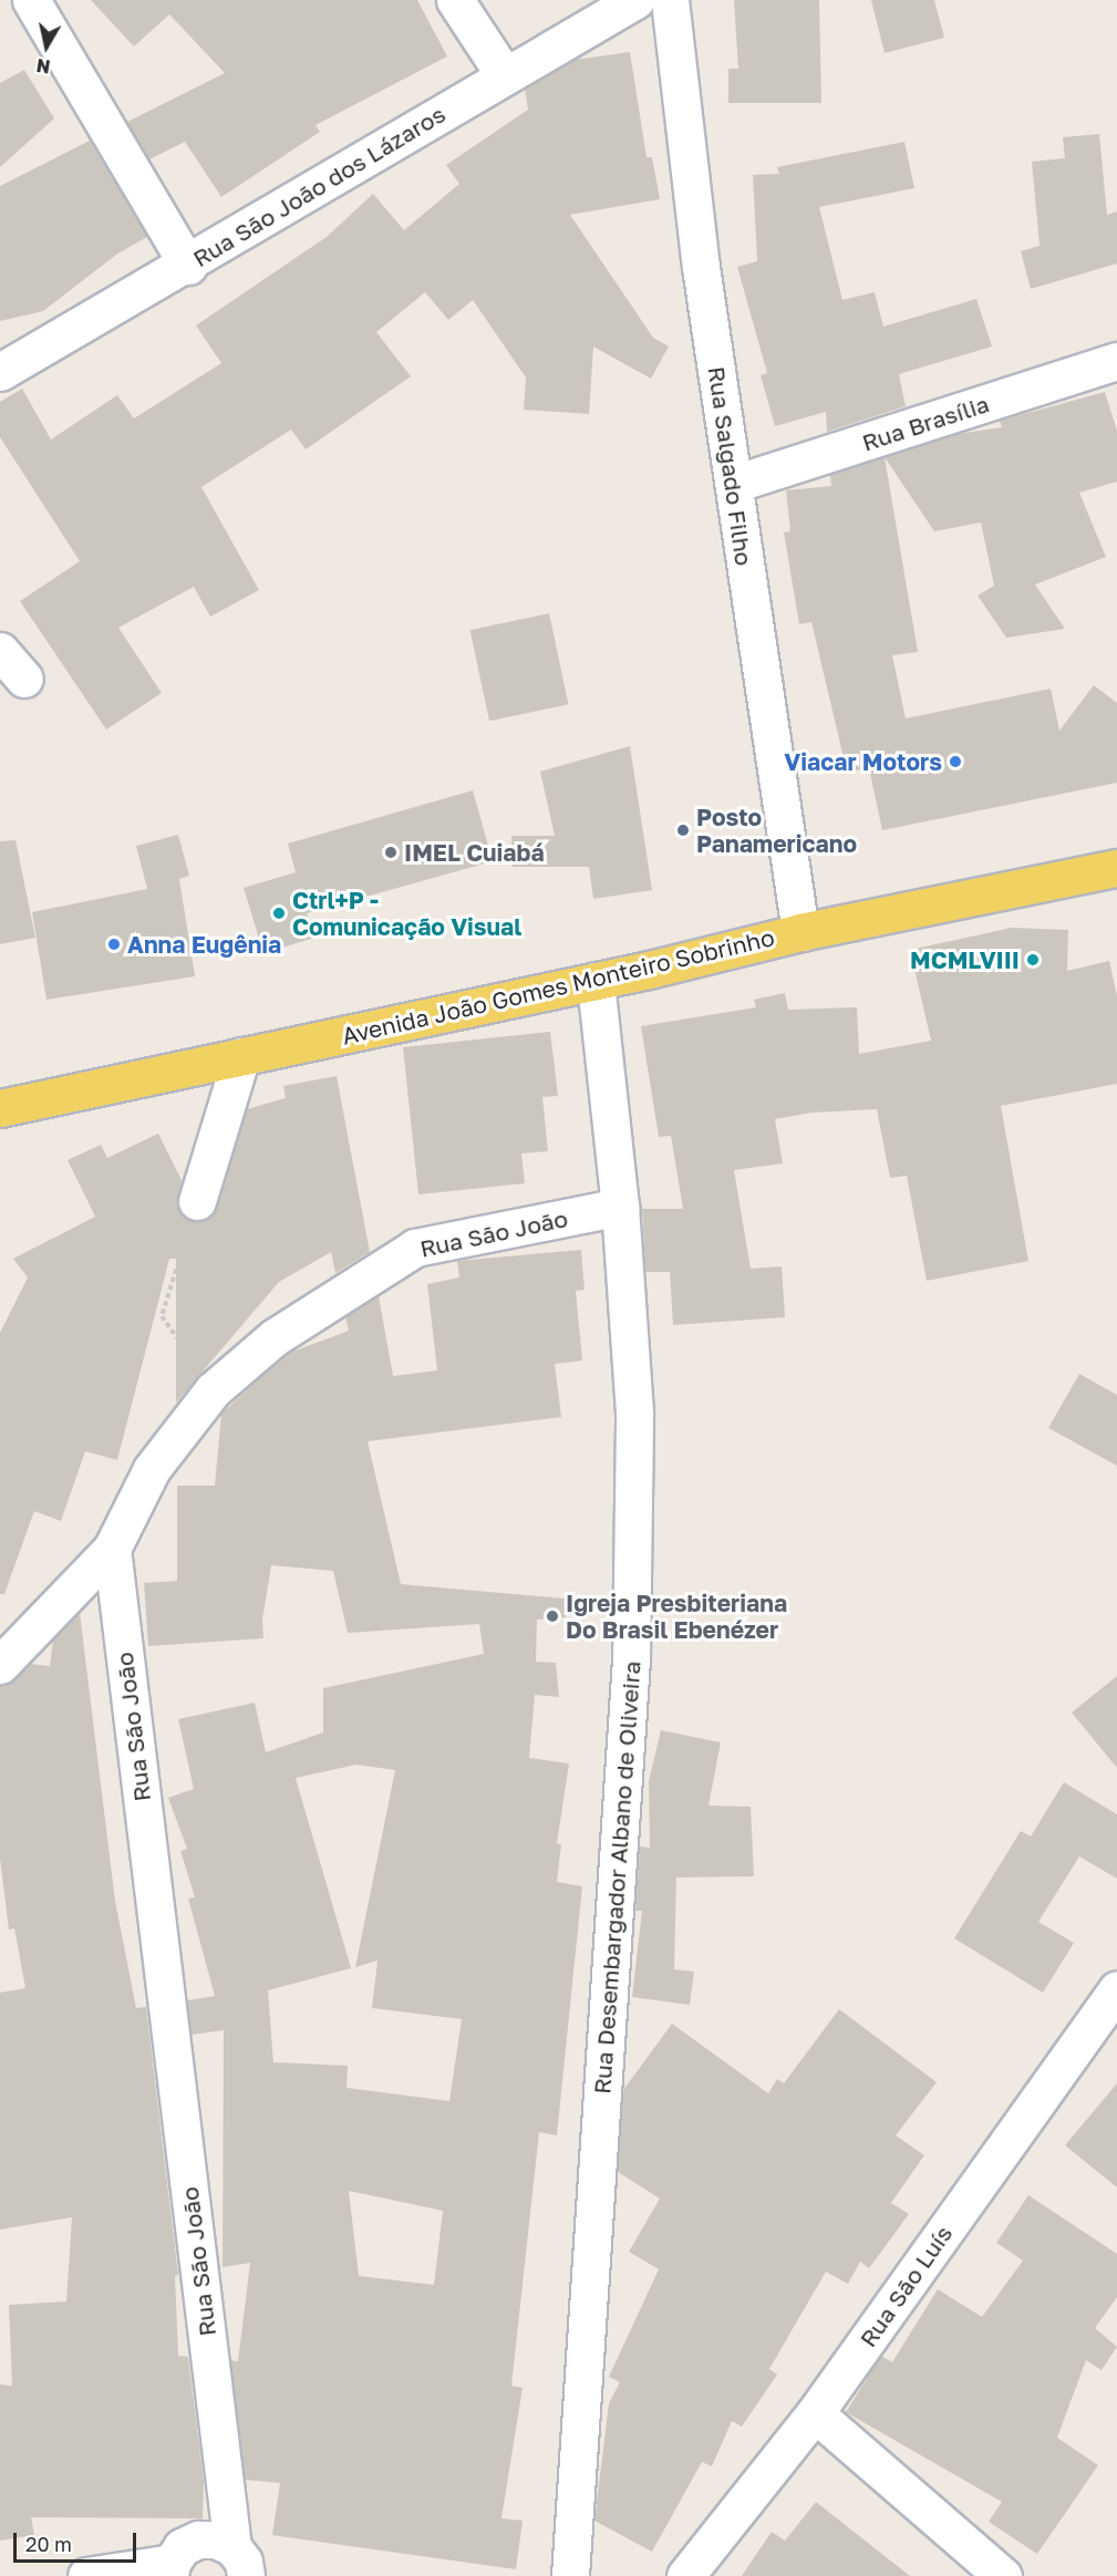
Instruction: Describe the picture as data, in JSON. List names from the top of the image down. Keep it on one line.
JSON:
{"streets":{"main road":["Avenida João Gomes Monteiro Sobrinho"],"street":["Rua São João dos Lázaros","Rua Brasília","Rua Salgado Filho","Rua São João","Rua Desembargador Albano de Oliveira","Rua São Luís"]},"crossings":[["Rua Brasília","Rua Salgado Filho"],["Rua Salgado Filho","Avenida João Gomes Monteiro Sobrinho"],["Avenida João Gomes Monteiro Sobrinho","Rua Desembargador Albano de Oliveira"],["Rua São João","Rua Desembargador Albano de Oliveira"]],"places":["Viacar Motors","Posto Panamericano","IMEL Cuiabá","Ctrl+P - Comunicação Visual","Anna Eugênia","MCMLVIII","Igreja Presbiteriana Do Brasil Ebenézer"],"scale_bar":"20 m","north":"bottom"}
